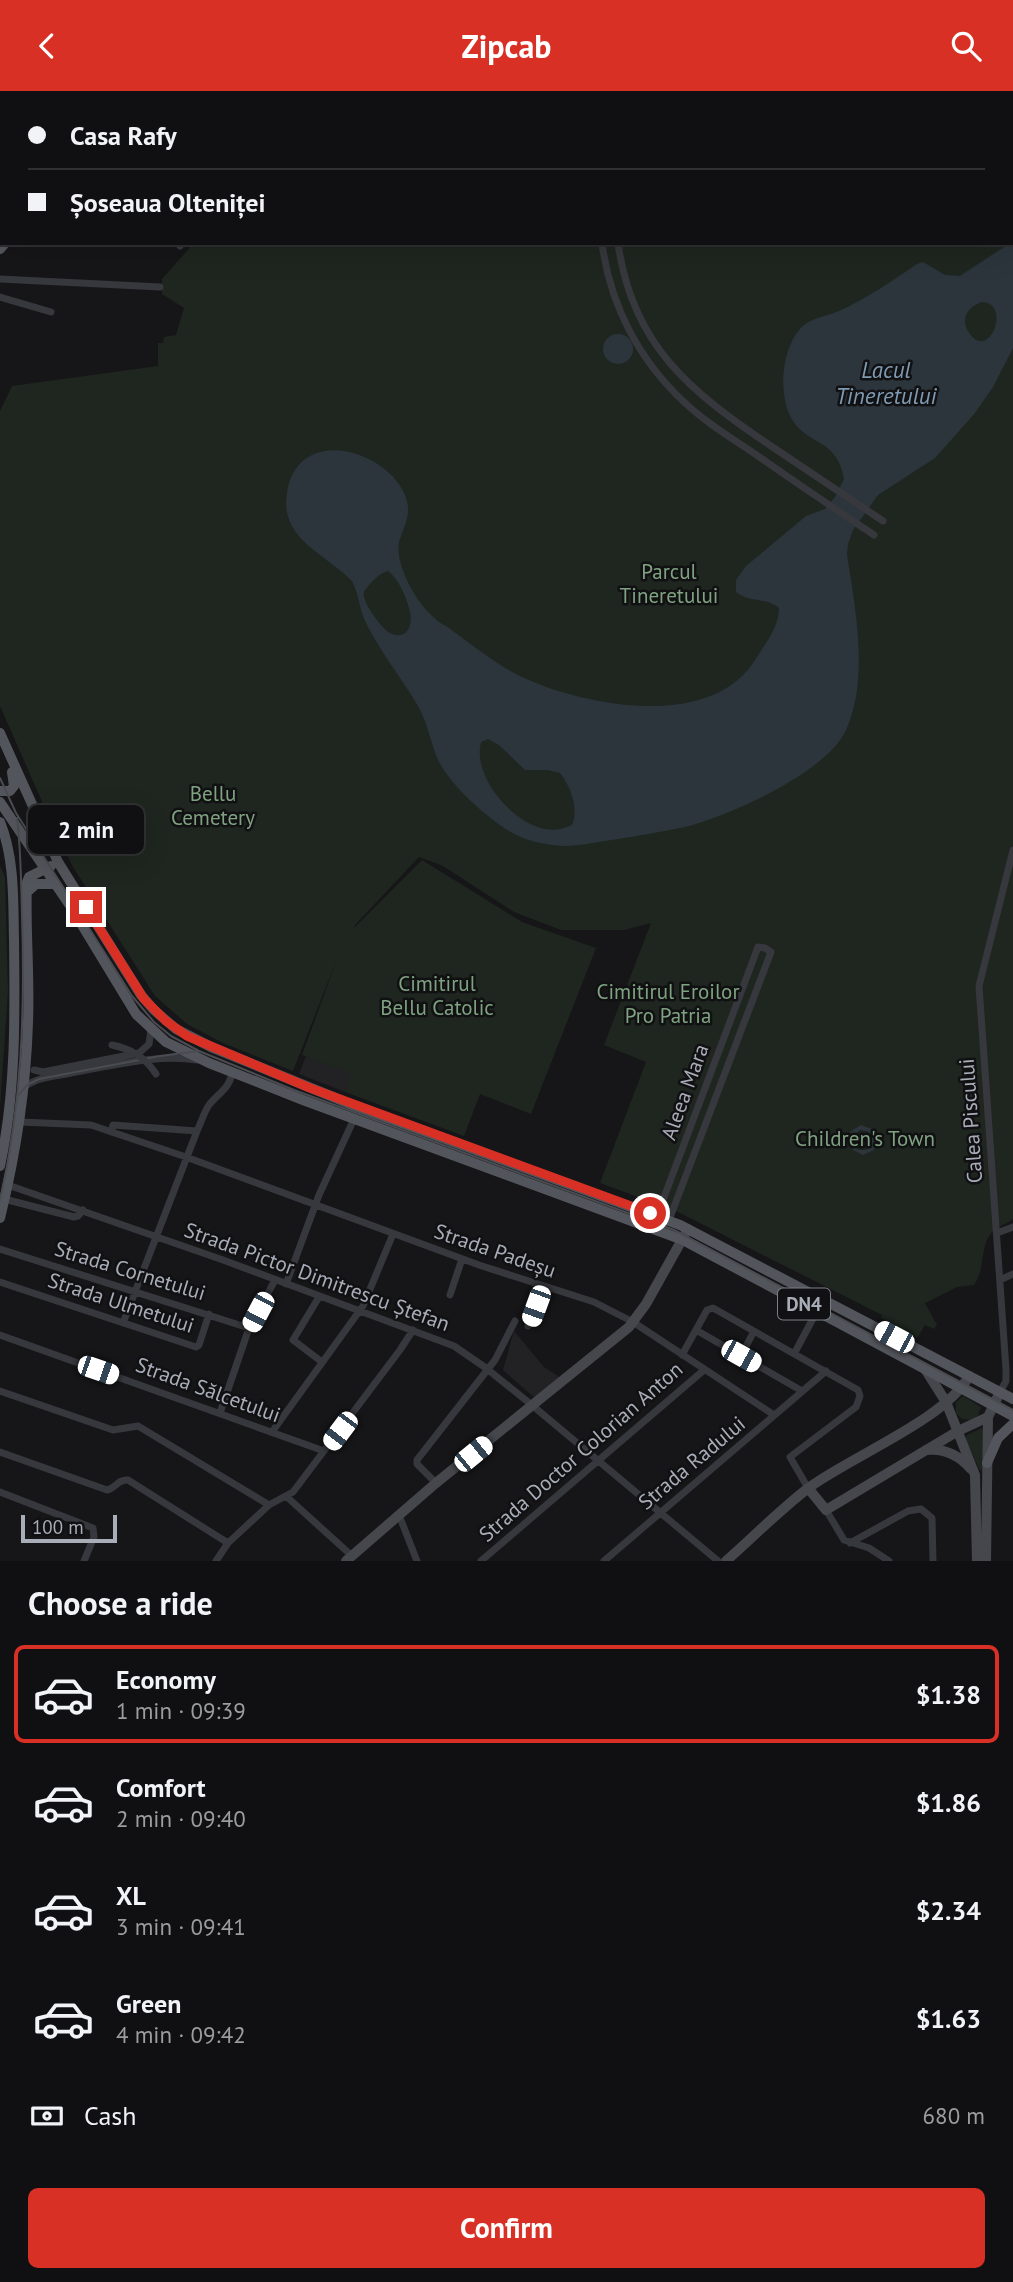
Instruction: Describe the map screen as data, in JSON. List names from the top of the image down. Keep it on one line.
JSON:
{"streets":{"main road":["DN4"],"street":["Aleea Mara","Calea Piscului","Strada Padeșu","Strada Cornetului","Strada Pictor Dimitrescu Ștefan","Strada Ulmetului","Strada Sălcetului","Strada Doctor Colorian Anton","Strada Radului"]},"crossings":[["Aleea Mara","DN4"],["Calea Piscului","DN4"],["Strada Padeșu","Strada Doctor Colorian Anton"],["Strada Padeșu","Strada Radului"],["Strada Cornetului","Strada Ulmetului"],["Strada Pictor Dimitrescu Ștefan","Strada Doctor Colorian Anton"],["Strada Pictor Dimitrescu Ștefan","Strada Radului"]],"water":["Lacul Tineretului"],"parks":["Parcul Tineretului","Bellu Cemetery","Cimitirul Bellu Catolic","Cimitirul Eroilor Pro Patria","Children's Town"],"scale_bar":"100 m","page":{"header":"Zipcab","banner":["Casa Rafy","Șoseaua Olteniței"],"bubble":"2 min","scale":"100 m","heading":"Choose a ride","list":[{"name":"Economy","note":"1 min · 09:39","value":"$1.38"},{"name":"Comfort","note":"2 min · 09:40","value":"$1.86"},{"name":"XL","note":"3 min · 09:41","value":"$2.34"},{"name":"Green","note":"4 min · 09:42","value":"$1.63"}],"pay":["Cash","680 m"],"buttons":"Confirm"}}
